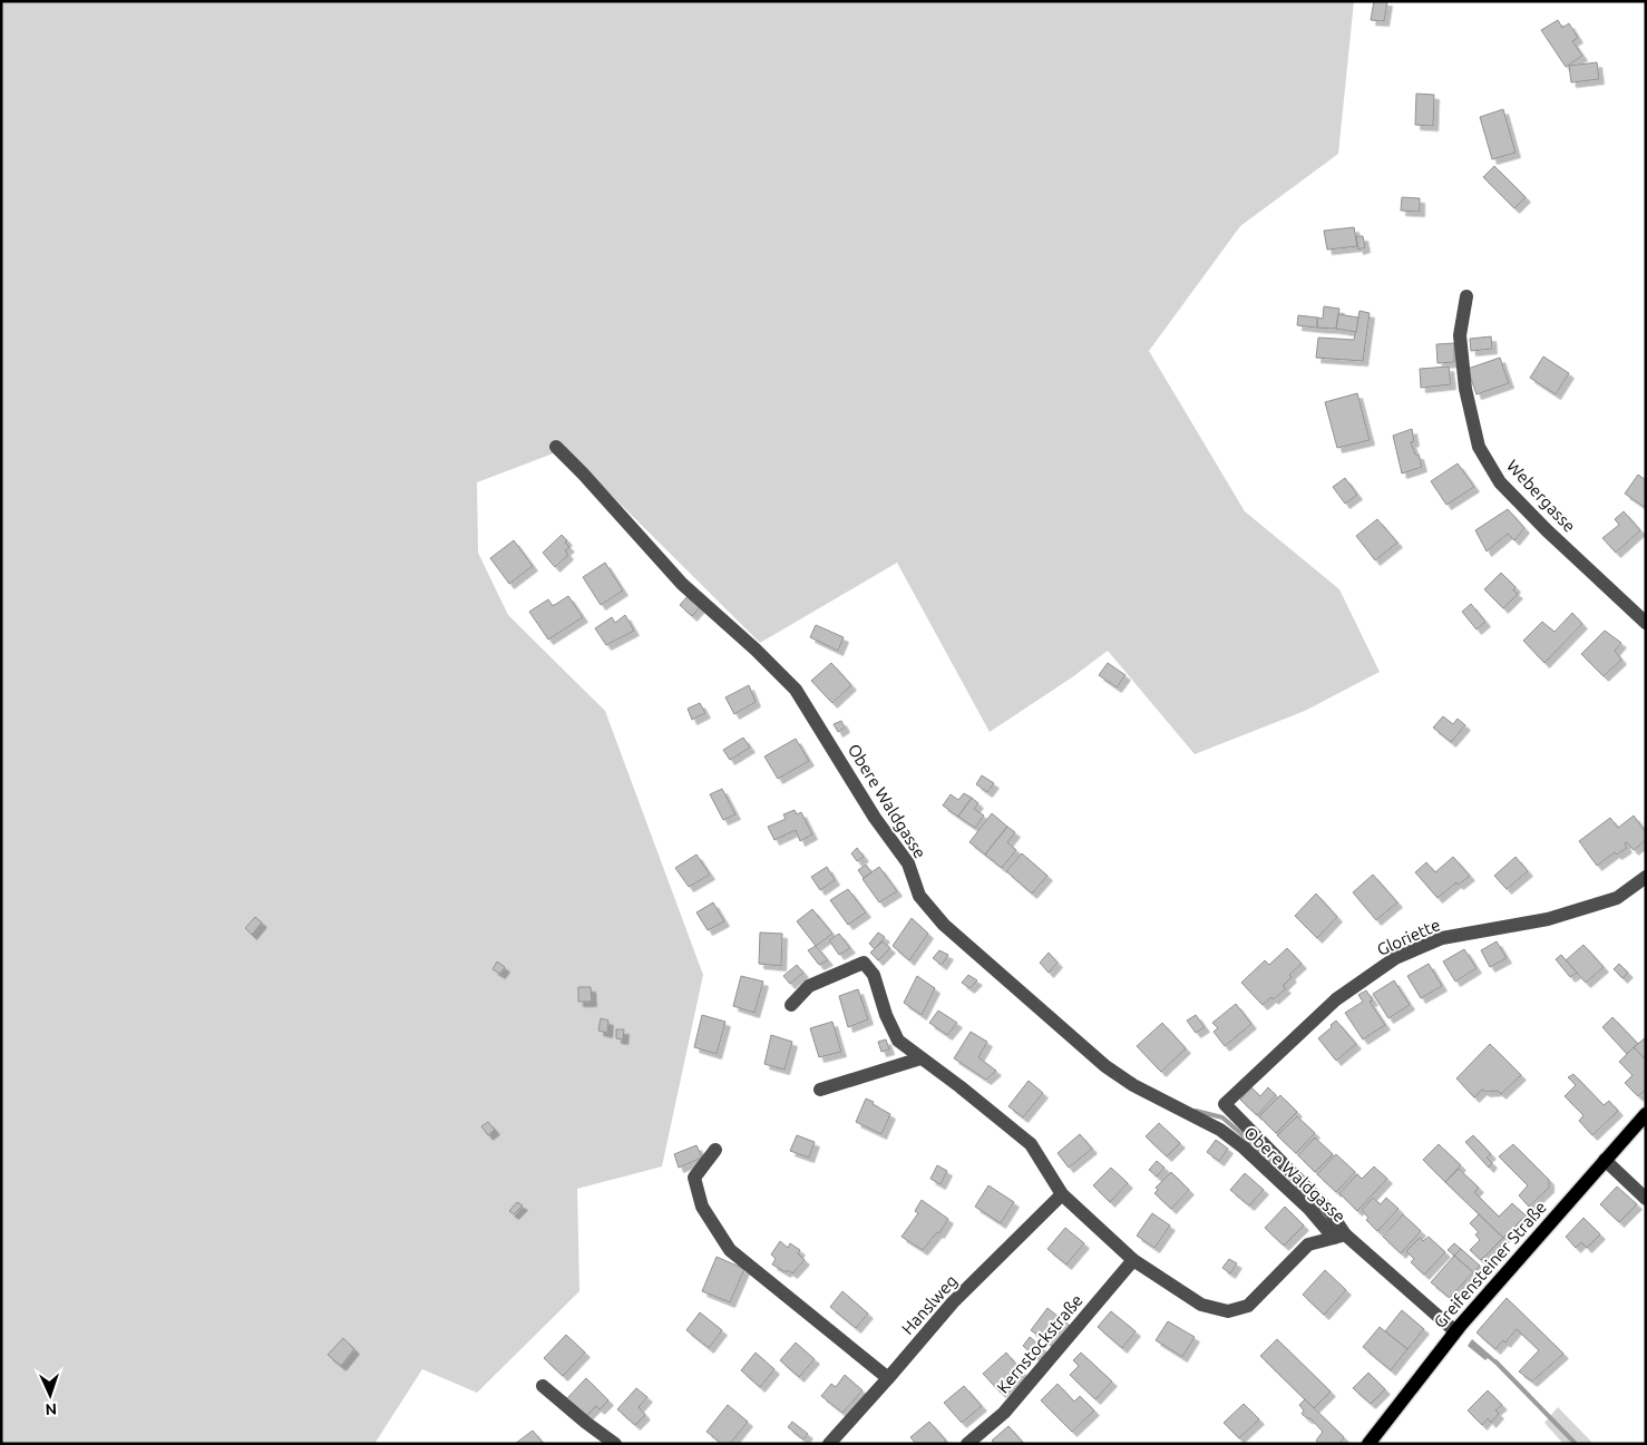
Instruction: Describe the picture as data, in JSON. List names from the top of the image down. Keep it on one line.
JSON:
{"streets":{"main road":["Greifensteiner Straße"],"street":["Webergasse","Obere Waldgasse","Gloriette","Hanslweg","Kernstockstraße"]},"crossings":[["Obere Waldgasse","Gloriette"],["Obere Waldgasse","Greifensteiner Straße"]],"north":"bottom"}
